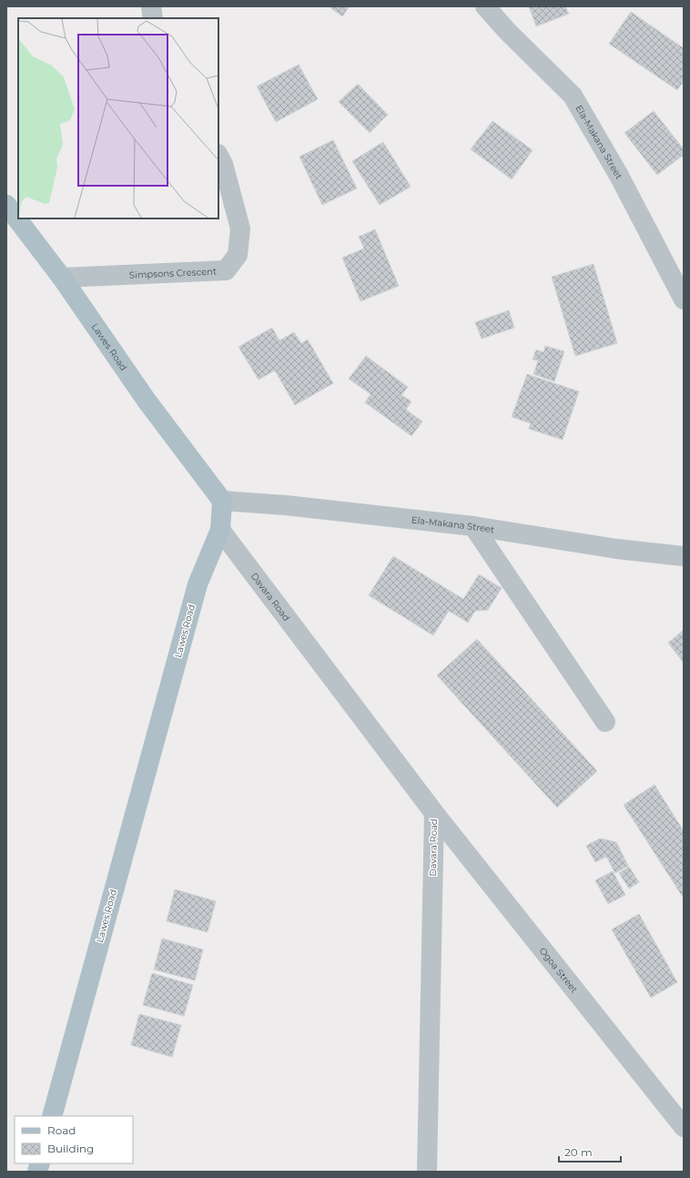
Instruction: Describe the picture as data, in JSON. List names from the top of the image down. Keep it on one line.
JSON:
{"streets":{"main road":["Lawes Road"],"street":["Ela-Makana Street","Simpsons Crescent","Davara Road","Ogoa Street"]},"crossings":[["Ela-Makana Street","Lawes Road"],["Simpsons Crescent","Lawes Road"],["Lawes Road","Davara Road"],["Davara Road","Ogoa Street"]],"legend":["Road","Building"],"scale_bar":"20 m"}
